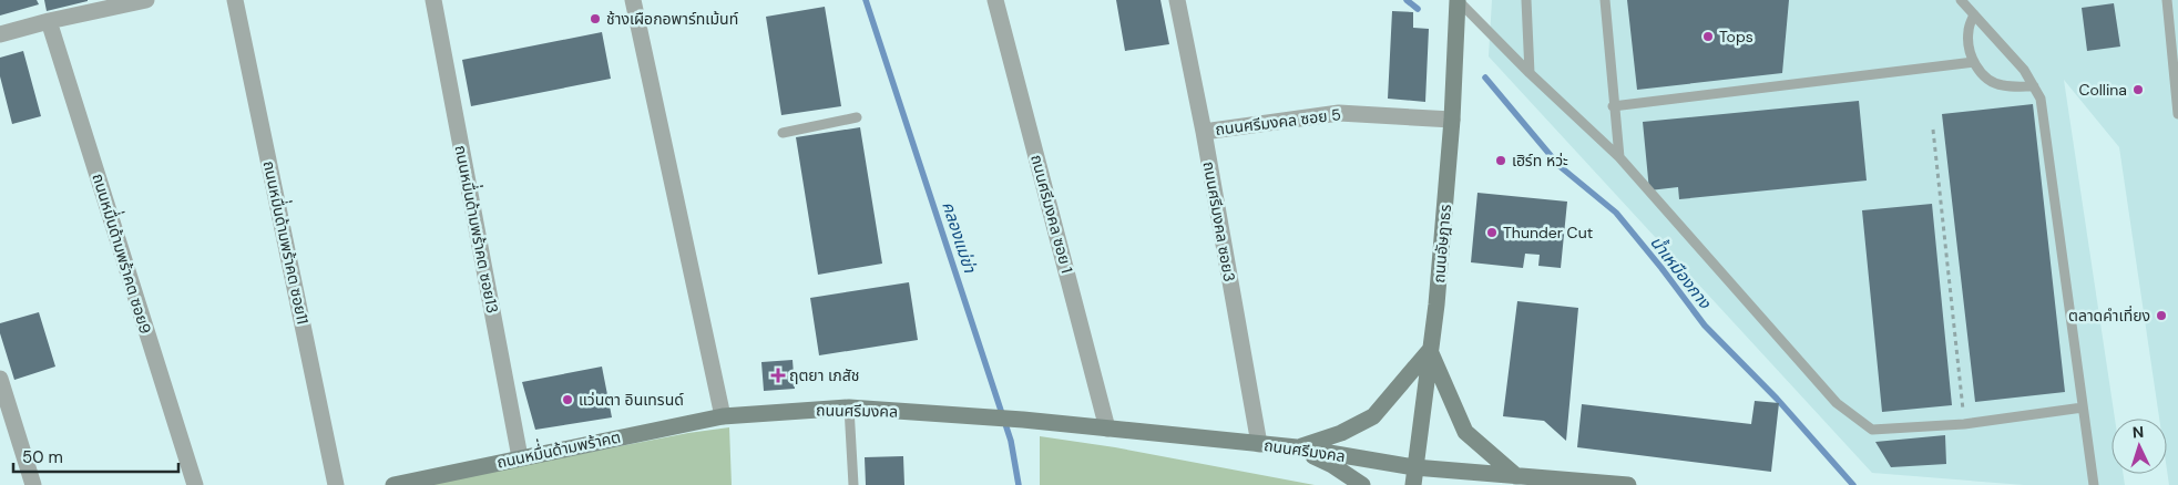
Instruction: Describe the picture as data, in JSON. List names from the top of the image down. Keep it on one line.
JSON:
{"streets":{"street":["ถนนศรีมงคล ซอย 5","ถนนศรีมงคล ซอย 1","ถนนศรีมงคล ซอย3","ถนนหมื่่นด้ามพร้าคต ซอย13","ถนนหมื่่นด้ามพร้าคต ซอย11","ถนนอัษฎาธร","ถนนหมื่่นด้ามพร้าคต ซอย9","ถนนศรีมงคล","ถนนหมื่่นด้ามพร้าคต"]},"crossings":[["ถนนศรีมงคล ซอย 5","ถนนศรีมงคล ซอย3"],["ถนนศรีมงคล ซอย 5","ถนนอัษฎาธร"],["ถนนศรีมงคล ซอย 1","ถนนศรีมงคล"],["ถนนศรีมงคล ซอย3","ถนนศรีมงคล"],["ถนนหมื่่นด้ามพร้าคต ซอย13","ถนนหมื่่นด้ามพร้าคต"],["ถนนอัษฎาธร","ถนนศรีมงคล"],["ถนนศรีมงคล","ถนนหมื่่นด้ามพร้าคต"]],"water":["คลองแม่ข่า","น้ำเหมืองกาง"],"places":{"other":["ช้างเผือกอพาร์ทเม้นท์","Tops","Collina","เฮิร์ท หว่ะ","Thunder Cut","ตลาดคำเที่ยง","แว่นตา อินเทรนด์"],"health":["ฤตยา เภสัช"]},"scale_bar":"50 m","north":"top"}
